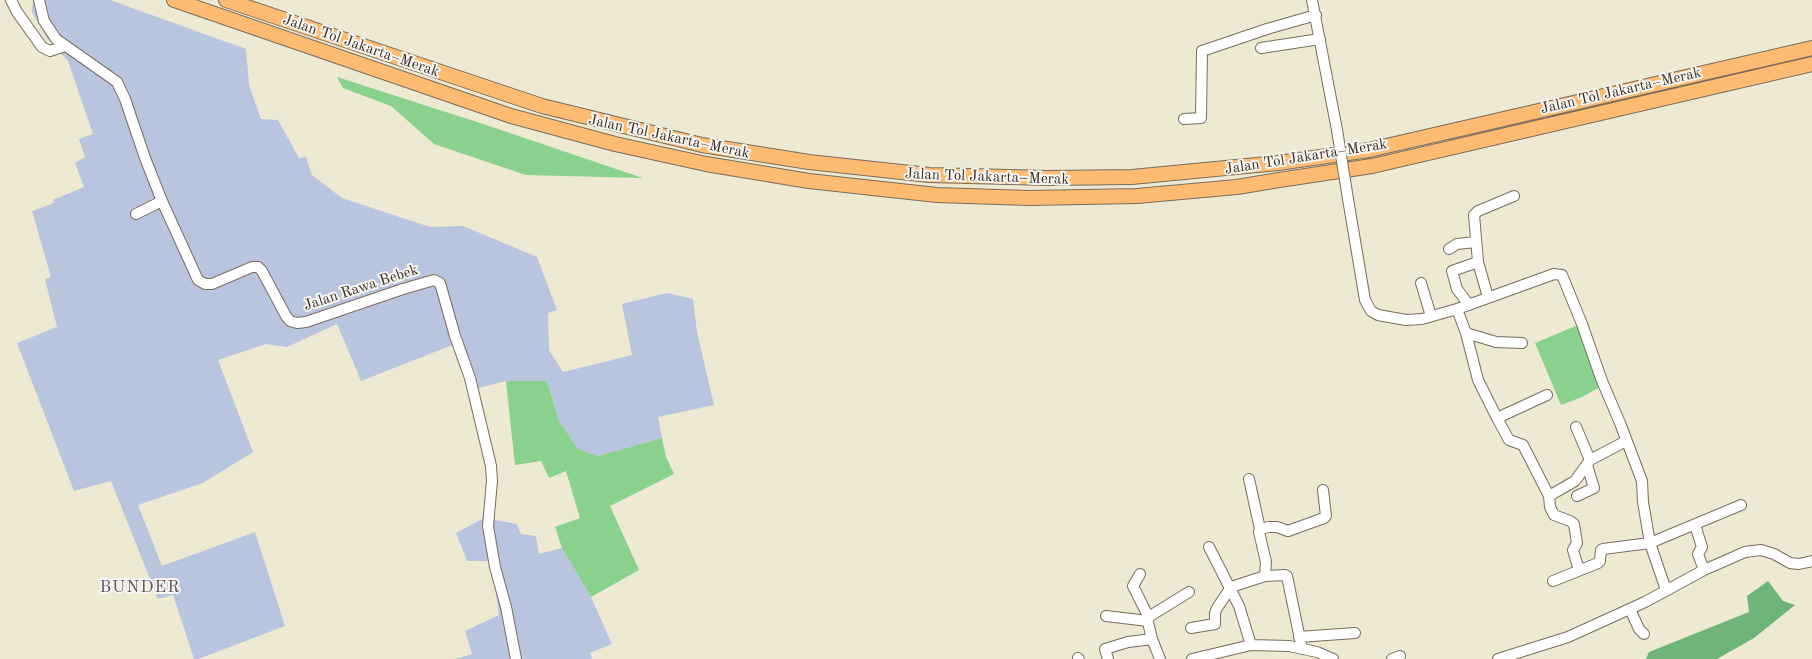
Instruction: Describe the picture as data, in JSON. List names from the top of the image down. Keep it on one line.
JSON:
{"streets":{"highway":["Jalan Tol Jakarta–Merak"],"street":["Jalan Rawa Bebek"]},"districts":["BUNDER"]}
